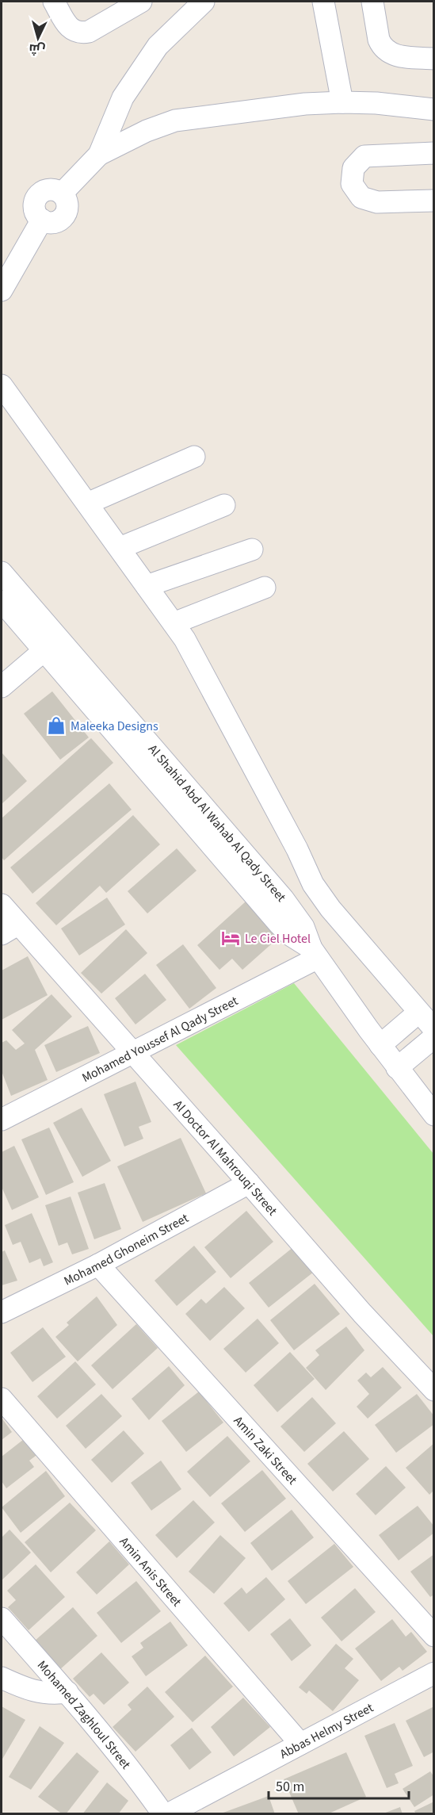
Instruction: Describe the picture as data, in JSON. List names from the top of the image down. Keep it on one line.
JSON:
{"streets":{"street":["Al Shahid Abd Al Wahab Al Qady Street","Mohamed Youssef Al Qady Street","Al Doctor Al Mahrouqi Street","Mohamed Ghoneim Street","Amin Zaki Street","Amin Anis Street","Mohamed Zaghloul Street","Abbas Helmy Street"]},"crossings":[["Al Shahid Abd Al Wahab Al Qady Street","Mohamed Youssef Al Qady Street"],["Mohamed Youssef Al Qady Street","Al Doctor Al Mahrouqi Street"],["Al Doctor Al Mahrouqi Street","Mohamed Ghoneim Street"],["Mohamed Ghoneim Street","Amin Zaki Street"],["Amin Anis Street","Abbas Helmy Street"]],"places":{"shop":["Maleeka Designs"],"hotel":["Le Ciel Hotel"]},"scale_bar":"50 m","north":"bottom"}
